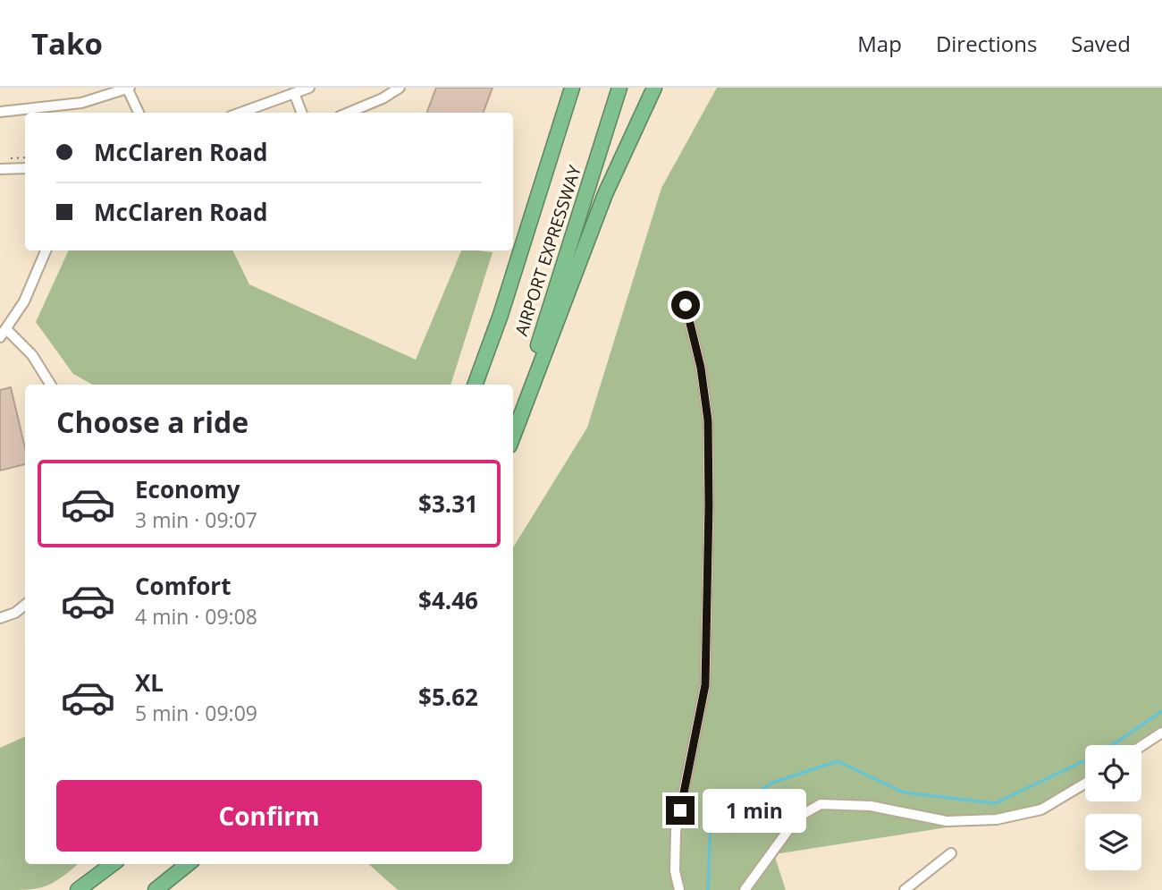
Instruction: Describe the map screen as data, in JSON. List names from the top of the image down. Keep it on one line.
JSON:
{"streets":{"highway":["AIRPORT EXPRESSWAY"]},"page":{"header":"Tako","nav":["Map","Directions","Saved"],"banner":["McClaren Road","McClaren Road"],"heading":"Choose a ride","list":[{"name":"Economy","note":"3 min · 09:07","value":"$3.31"},{"name":"Comfort","note":"4 min · 09:08","value":"$4.46"},{"name":"XL","note":"5 min · 09:09","value":"$5.62"}],"buttons":"Confirm","bubble":"1 min"}}
